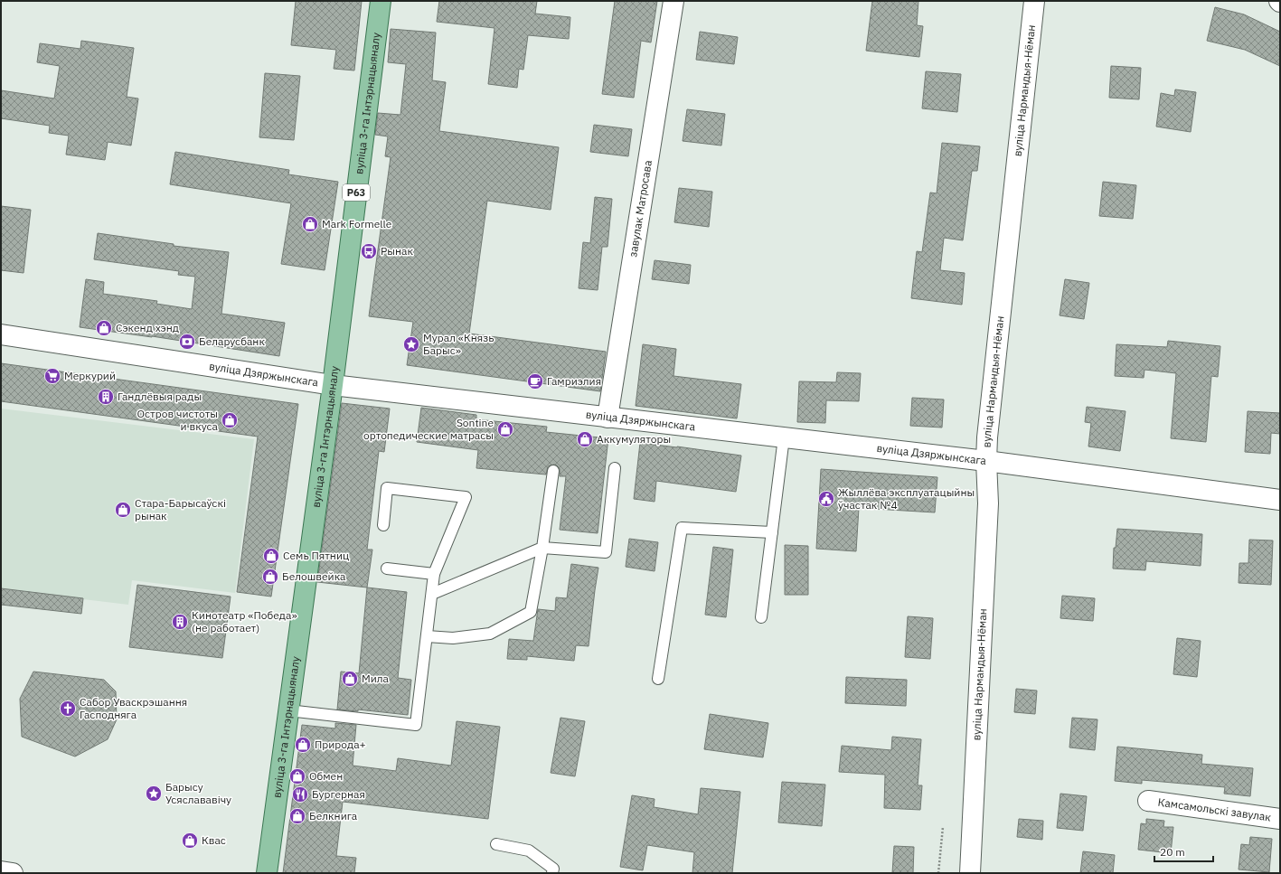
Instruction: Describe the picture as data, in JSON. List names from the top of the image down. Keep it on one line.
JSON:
{"streets":{"main road":["вуліца 3-га Інтэрнацыяналу","Р63"],"street":["вуліца Нармандыя-Нёман","завулак Матросава","вуліца Дзяржынскага","Камсамольскі завулак"]},"crossings":[["вуліца Нармандыя-Нёман","вуліца Дзяржынскага"],["вуліца 3-га Інтэрнацыяналу","вуліца Дзяржынскага"],["завулак Матросава","вуліца Дзяржынскага"]],"places":{"shop":["Mark Formelle","Сэкенд хэнд","Остров чистоты и вкуса","Sontine ортопедические матрасы","Аккумуляторы","Стара-Барысаўскі рынак","Семь Пятниц","Белошвейка","Мила","Природа+","Обмен","Белкнига","Квас"],"bus stop":["Рынак"],"bank":["Беларусбанк"],"place":["Мурал «Князь Барыс»","Барысу Усяслававічу"],"supermarket":["Меркурий"],"cafe":["Гамриэлия"],"building":["Гандлёвыя рады","Кинотеатр «Победа» (не работает)"],"public building":["Жыллёва эксплуатацыйны ўчастак №4"],"church":["Сабор Уваскрэшання Гасподняга"],"restaurant":["Бургерная"]},"scale_bar":"20 m"}
